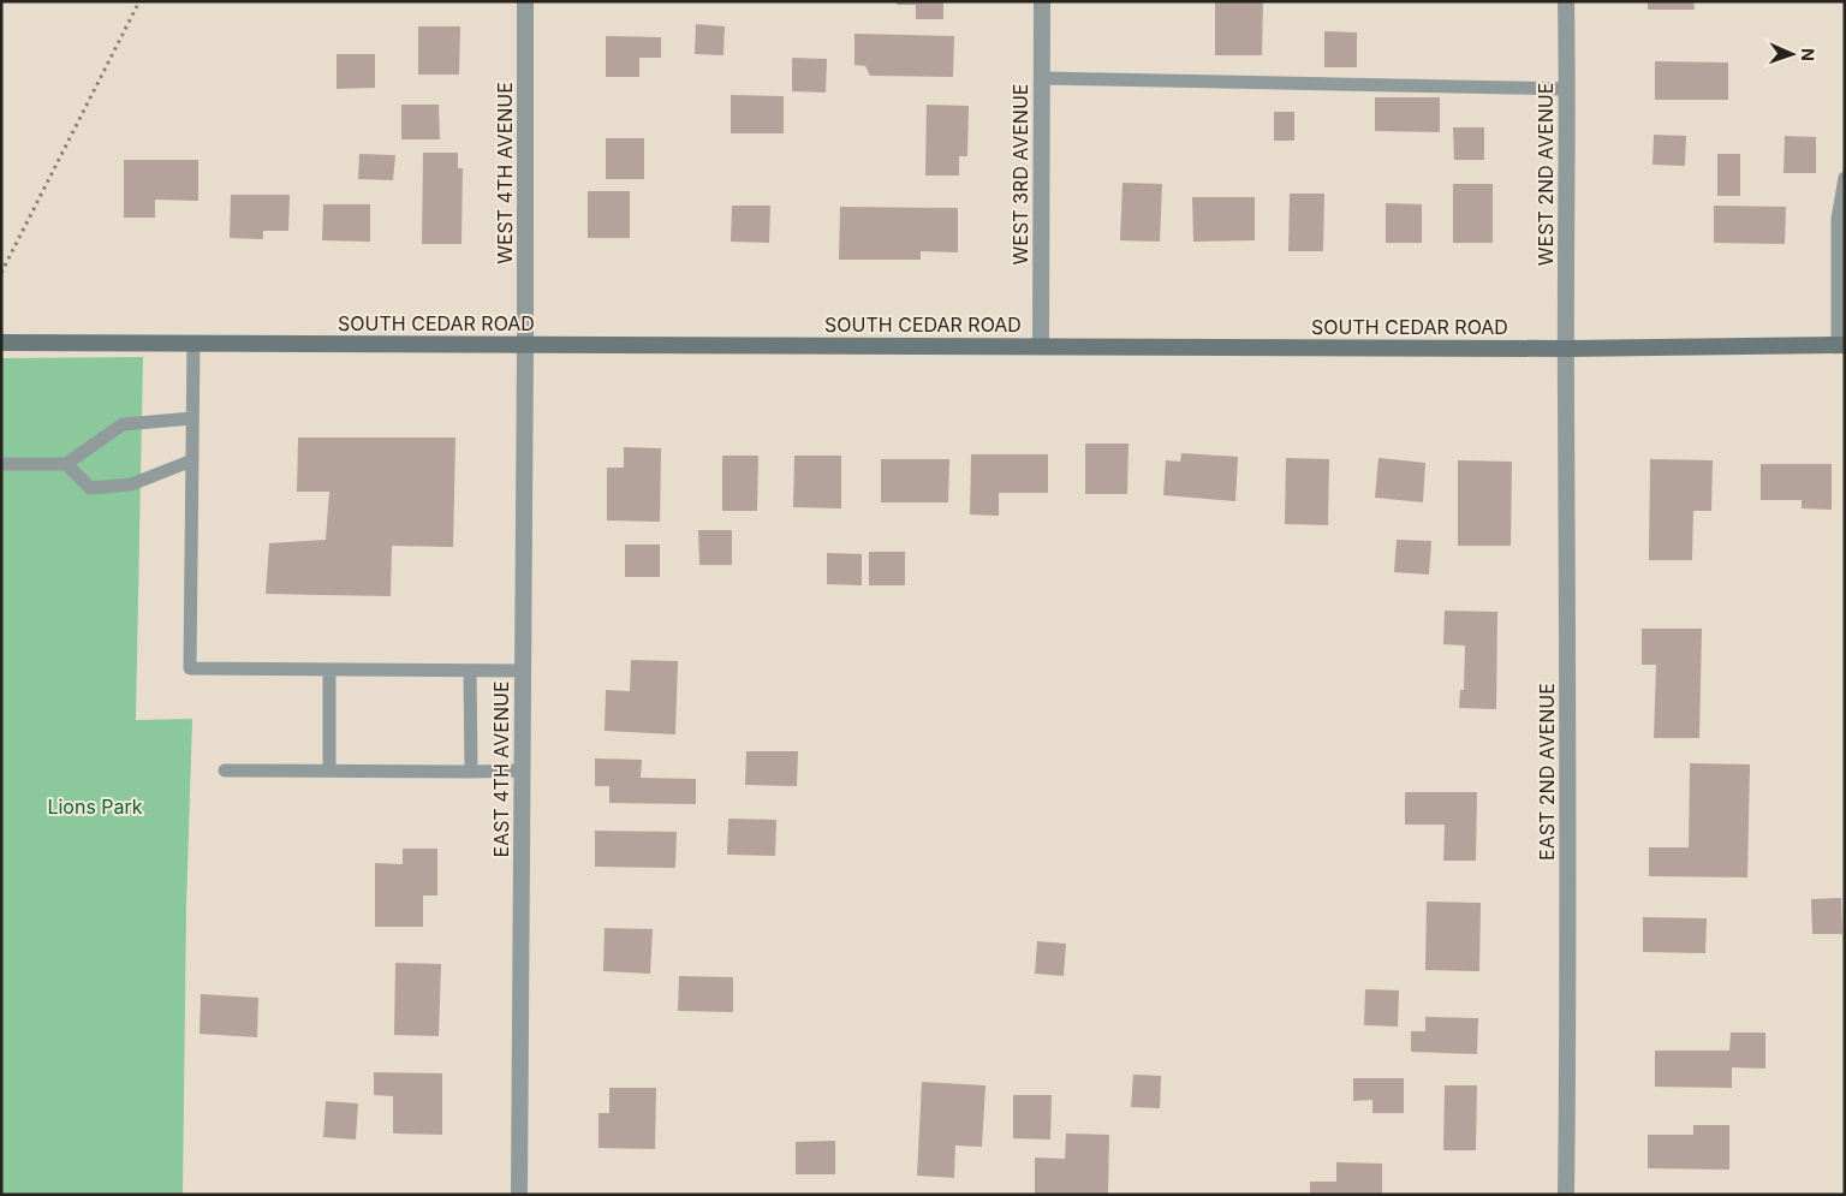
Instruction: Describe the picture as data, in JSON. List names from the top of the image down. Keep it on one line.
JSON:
{"streets":{"main road":["SOUTH CEDAR ROAD"],"street":["WEST 4TH AVENUE","WEST 3RD AVENUE","WEST 2ND AVENUE","EAST 4TH AVENUE","EAST 2ND AVENUE"]},"crossings":[["WEST 4TH AVENUE","SOUTH CEDAR ROAD"],["WEST 4TH AVENUE","EAST 4TH AVENUE"],["WEST 3RD AVENUE","SOUTH CEDAR ROAD"],["WEST 2ND AVENUE","SOUTH CEDAR ROAD"],["WEST 2ND AVENUE","EAST 2ND AVENUE"],["SOUTH CEDAR ROAD","EAST 4TH AVENUE"],["SOUTH CEDAR ROAD","EAST 2ND AVENUE"]],"parks":["Lions Park"],"north":"right"}
